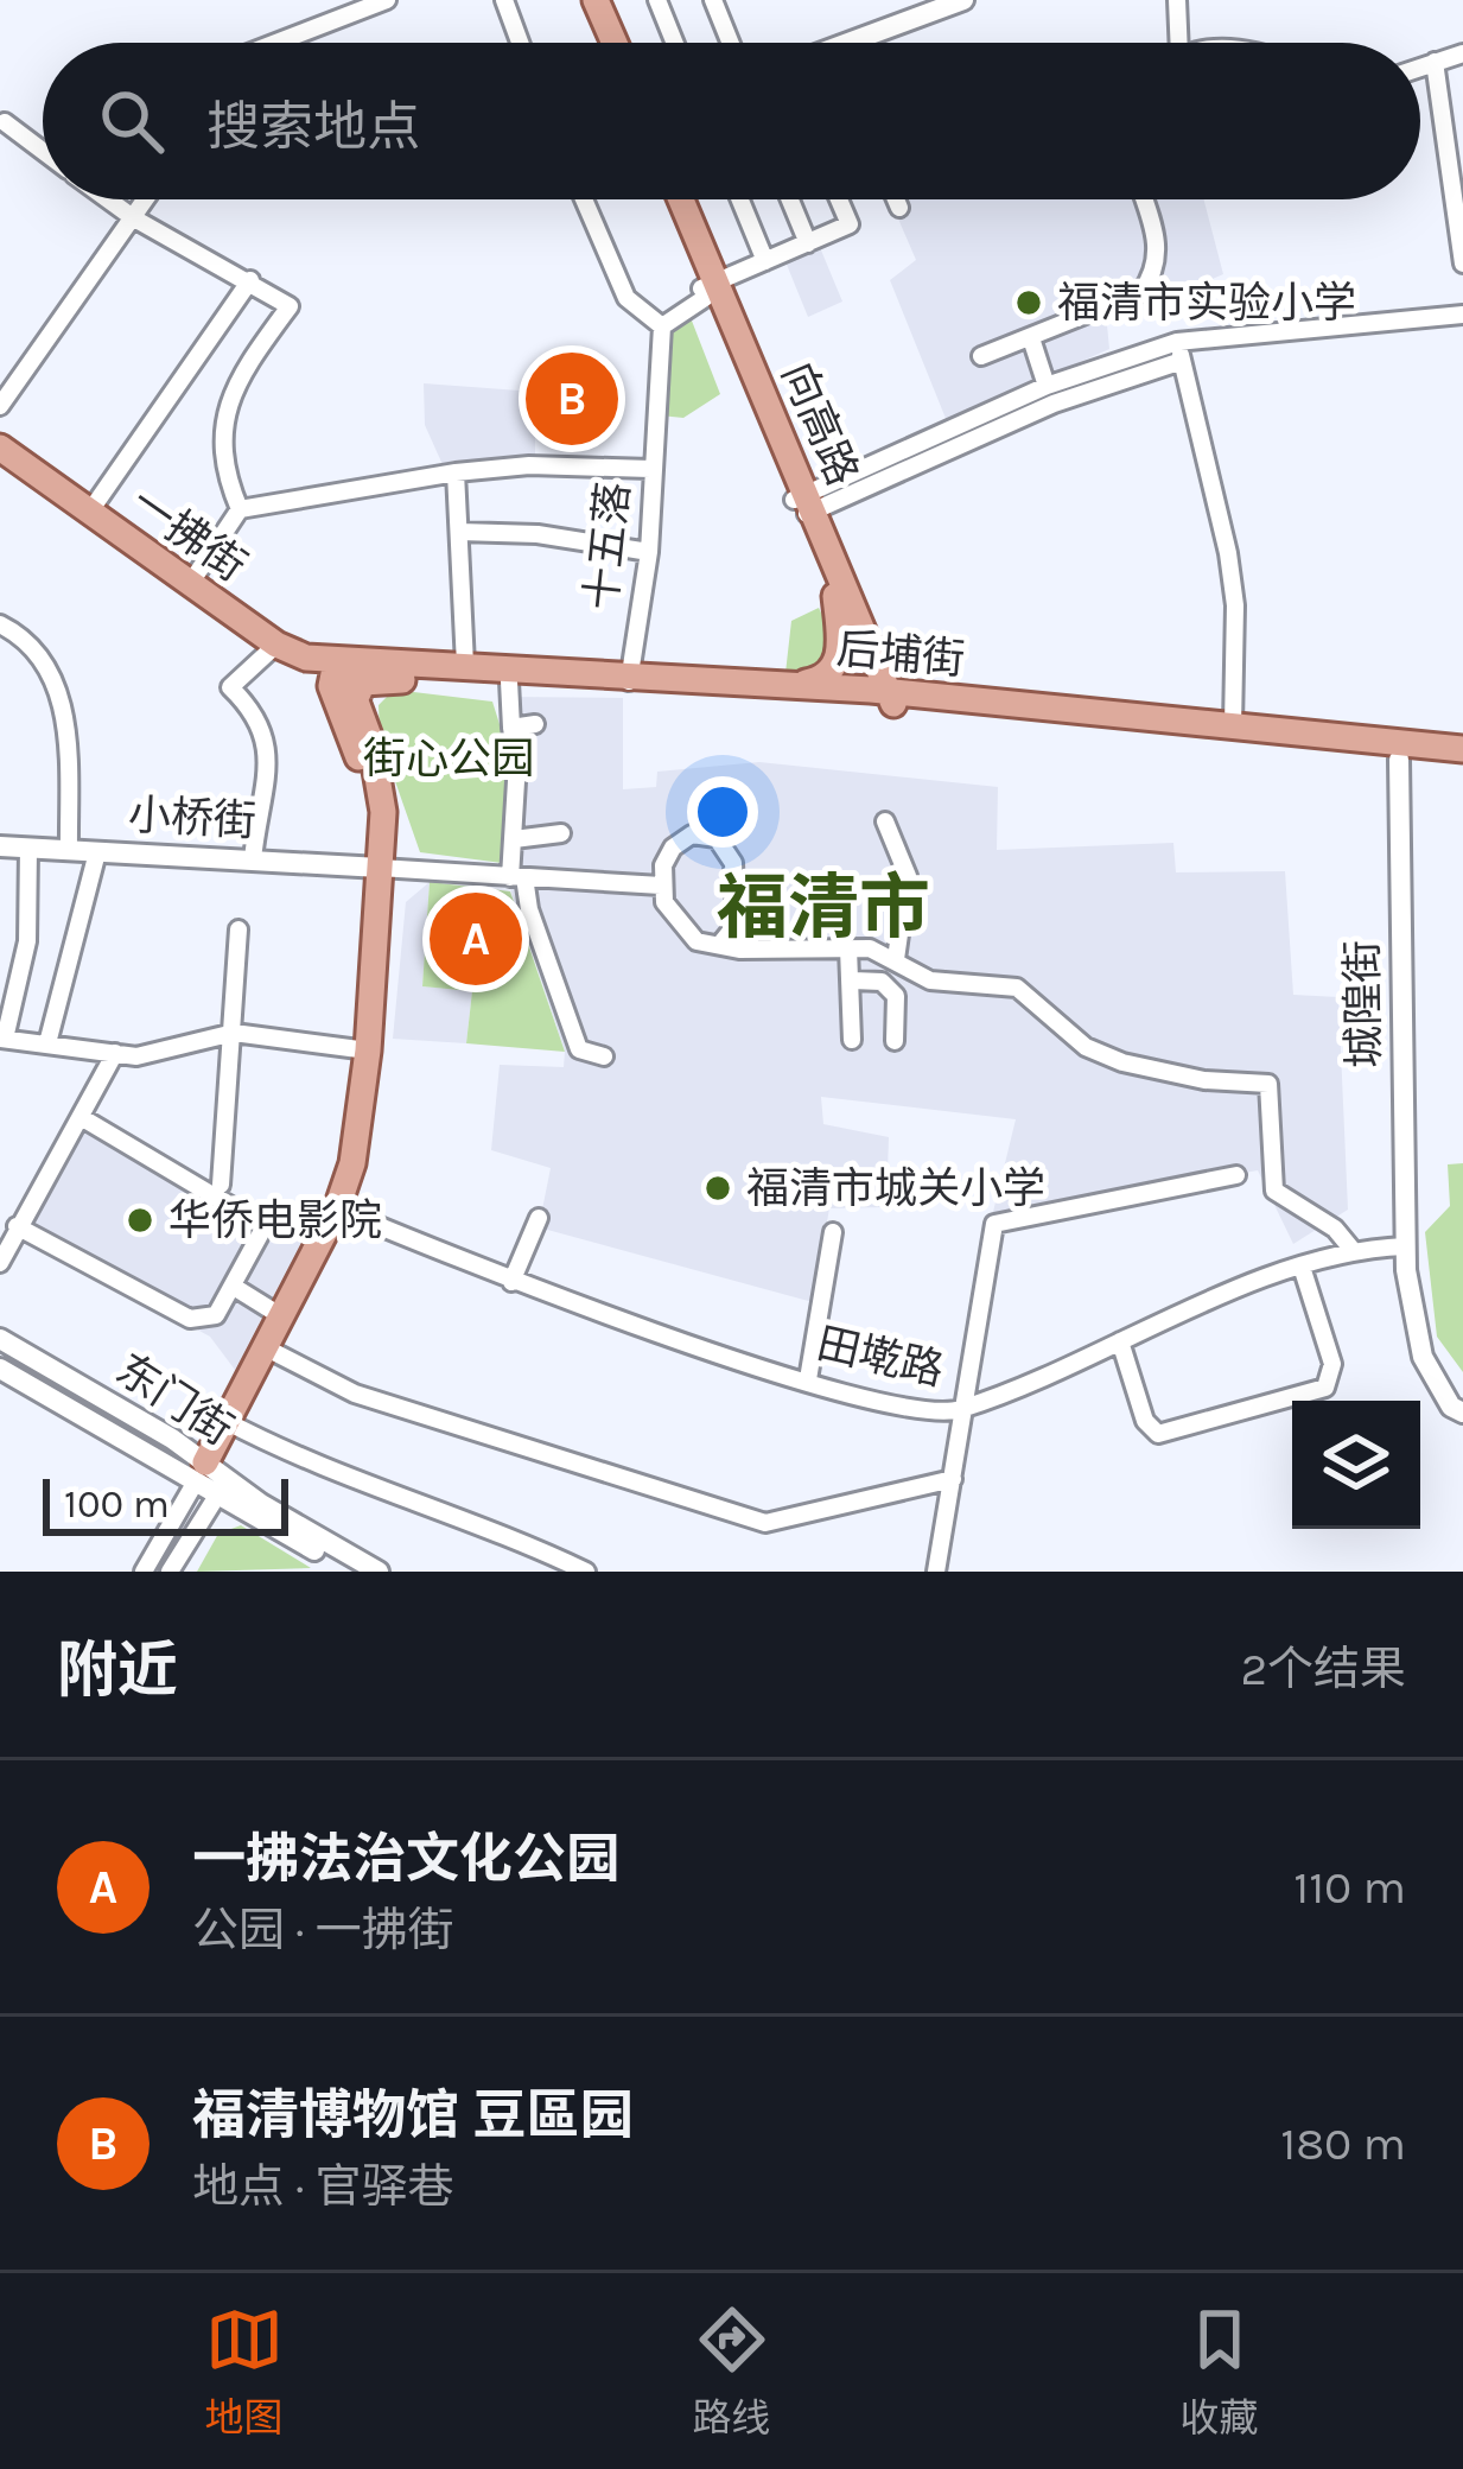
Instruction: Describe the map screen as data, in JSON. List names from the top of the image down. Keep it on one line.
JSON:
{"streets":{"main road":["向高路","一拂街","后埔街"],"street":["十五落","小桥街","城隍街","田墘路","东门街"]},"crossings":[["向高路","后埔街"],["一拂街","后埔街"],["十五落","后埔街"],["后埔街","城隍街"],["城隍街","田墘路"]],"districts":["福清市"],"parks":["街心公园"],"places":["福清市实验小学","福清市城关小学","华侨电影院"],"scale_bar":"100 m","page":{"search":"搜索地点","pins":["B","A"],"scale":"100 m","heading":["附近","2个结果"],"list":[{"mark":"A","name":"一拂法治文化公园","note":"公园 · 一拂街","value":"110 m"},{"mark":"B","name":"福清博物馆 豆區园","note":"地点 · 官驿巷","value":"180 m"}],"nav":["地图","路线","收藏"]}}
